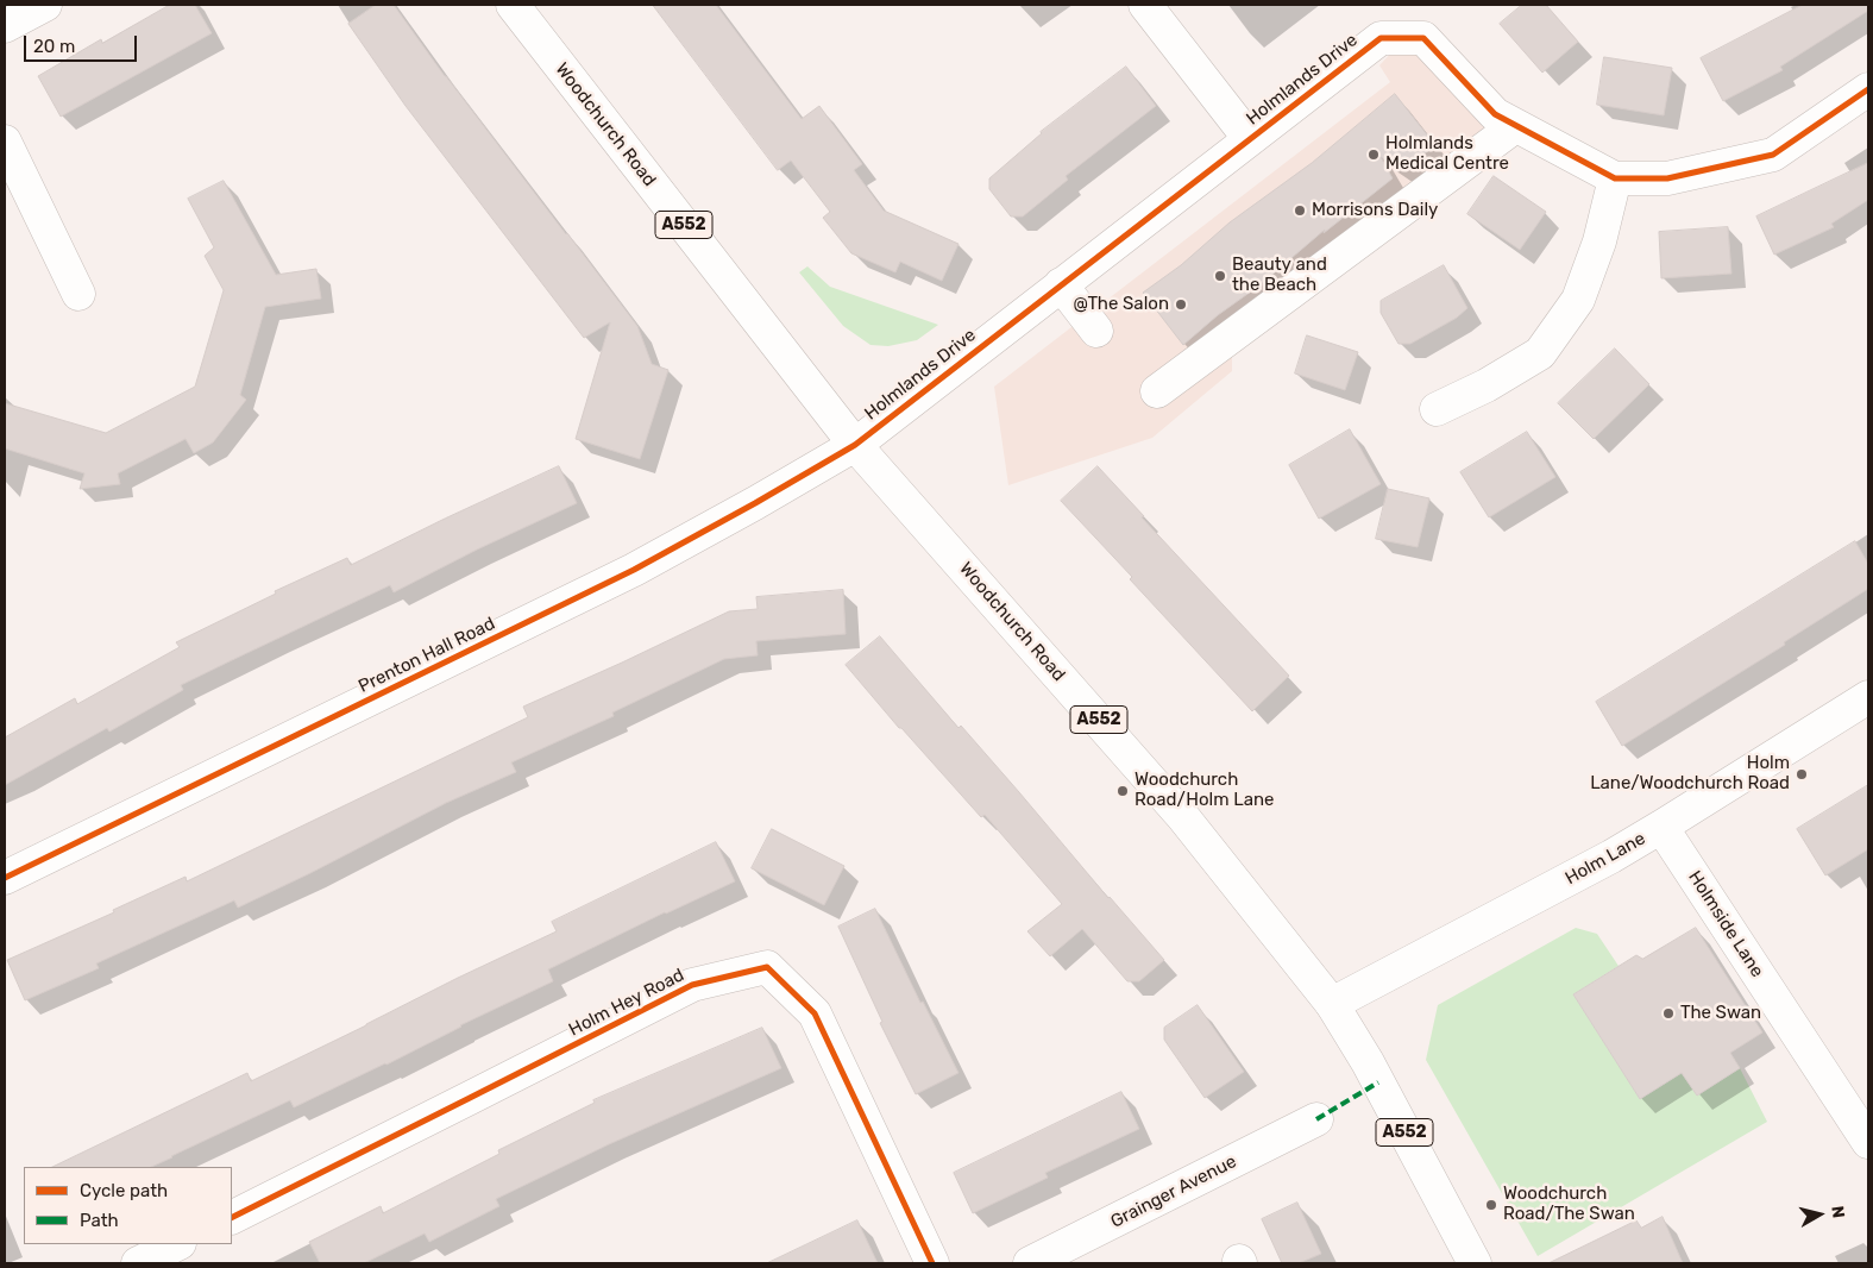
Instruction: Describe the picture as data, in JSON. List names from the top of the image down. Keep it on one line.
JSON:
{"streets":{"main road":["Holmlands Drive","Woodchurch Road","A552","Prenton Hall Road","Holm Lane","Holmside Lane","Holm Hey Road","Grainger Avenue"]},"crossings":[["Holmlands Drive","Woodchurch Road"],["Holmlands Drive","Prenton Hall Road"],["Woodchurch Road","Prenton Hall Road"],["Woodchurch Road","Holm Lane"],["Holm Lane","Holmside Lane"]],"places":["Holmlands Medical Centre","Morrisons Daily","Beauty and the Beach","@The Salon","Holm Lane/Woodchurch Road","Woodchurch Road/Holm Lane","The Swan","Woodchurch Road/The Swan"],"legend":["Cycle path","Path"],"scale_bar":"20 m","north":"right"}
